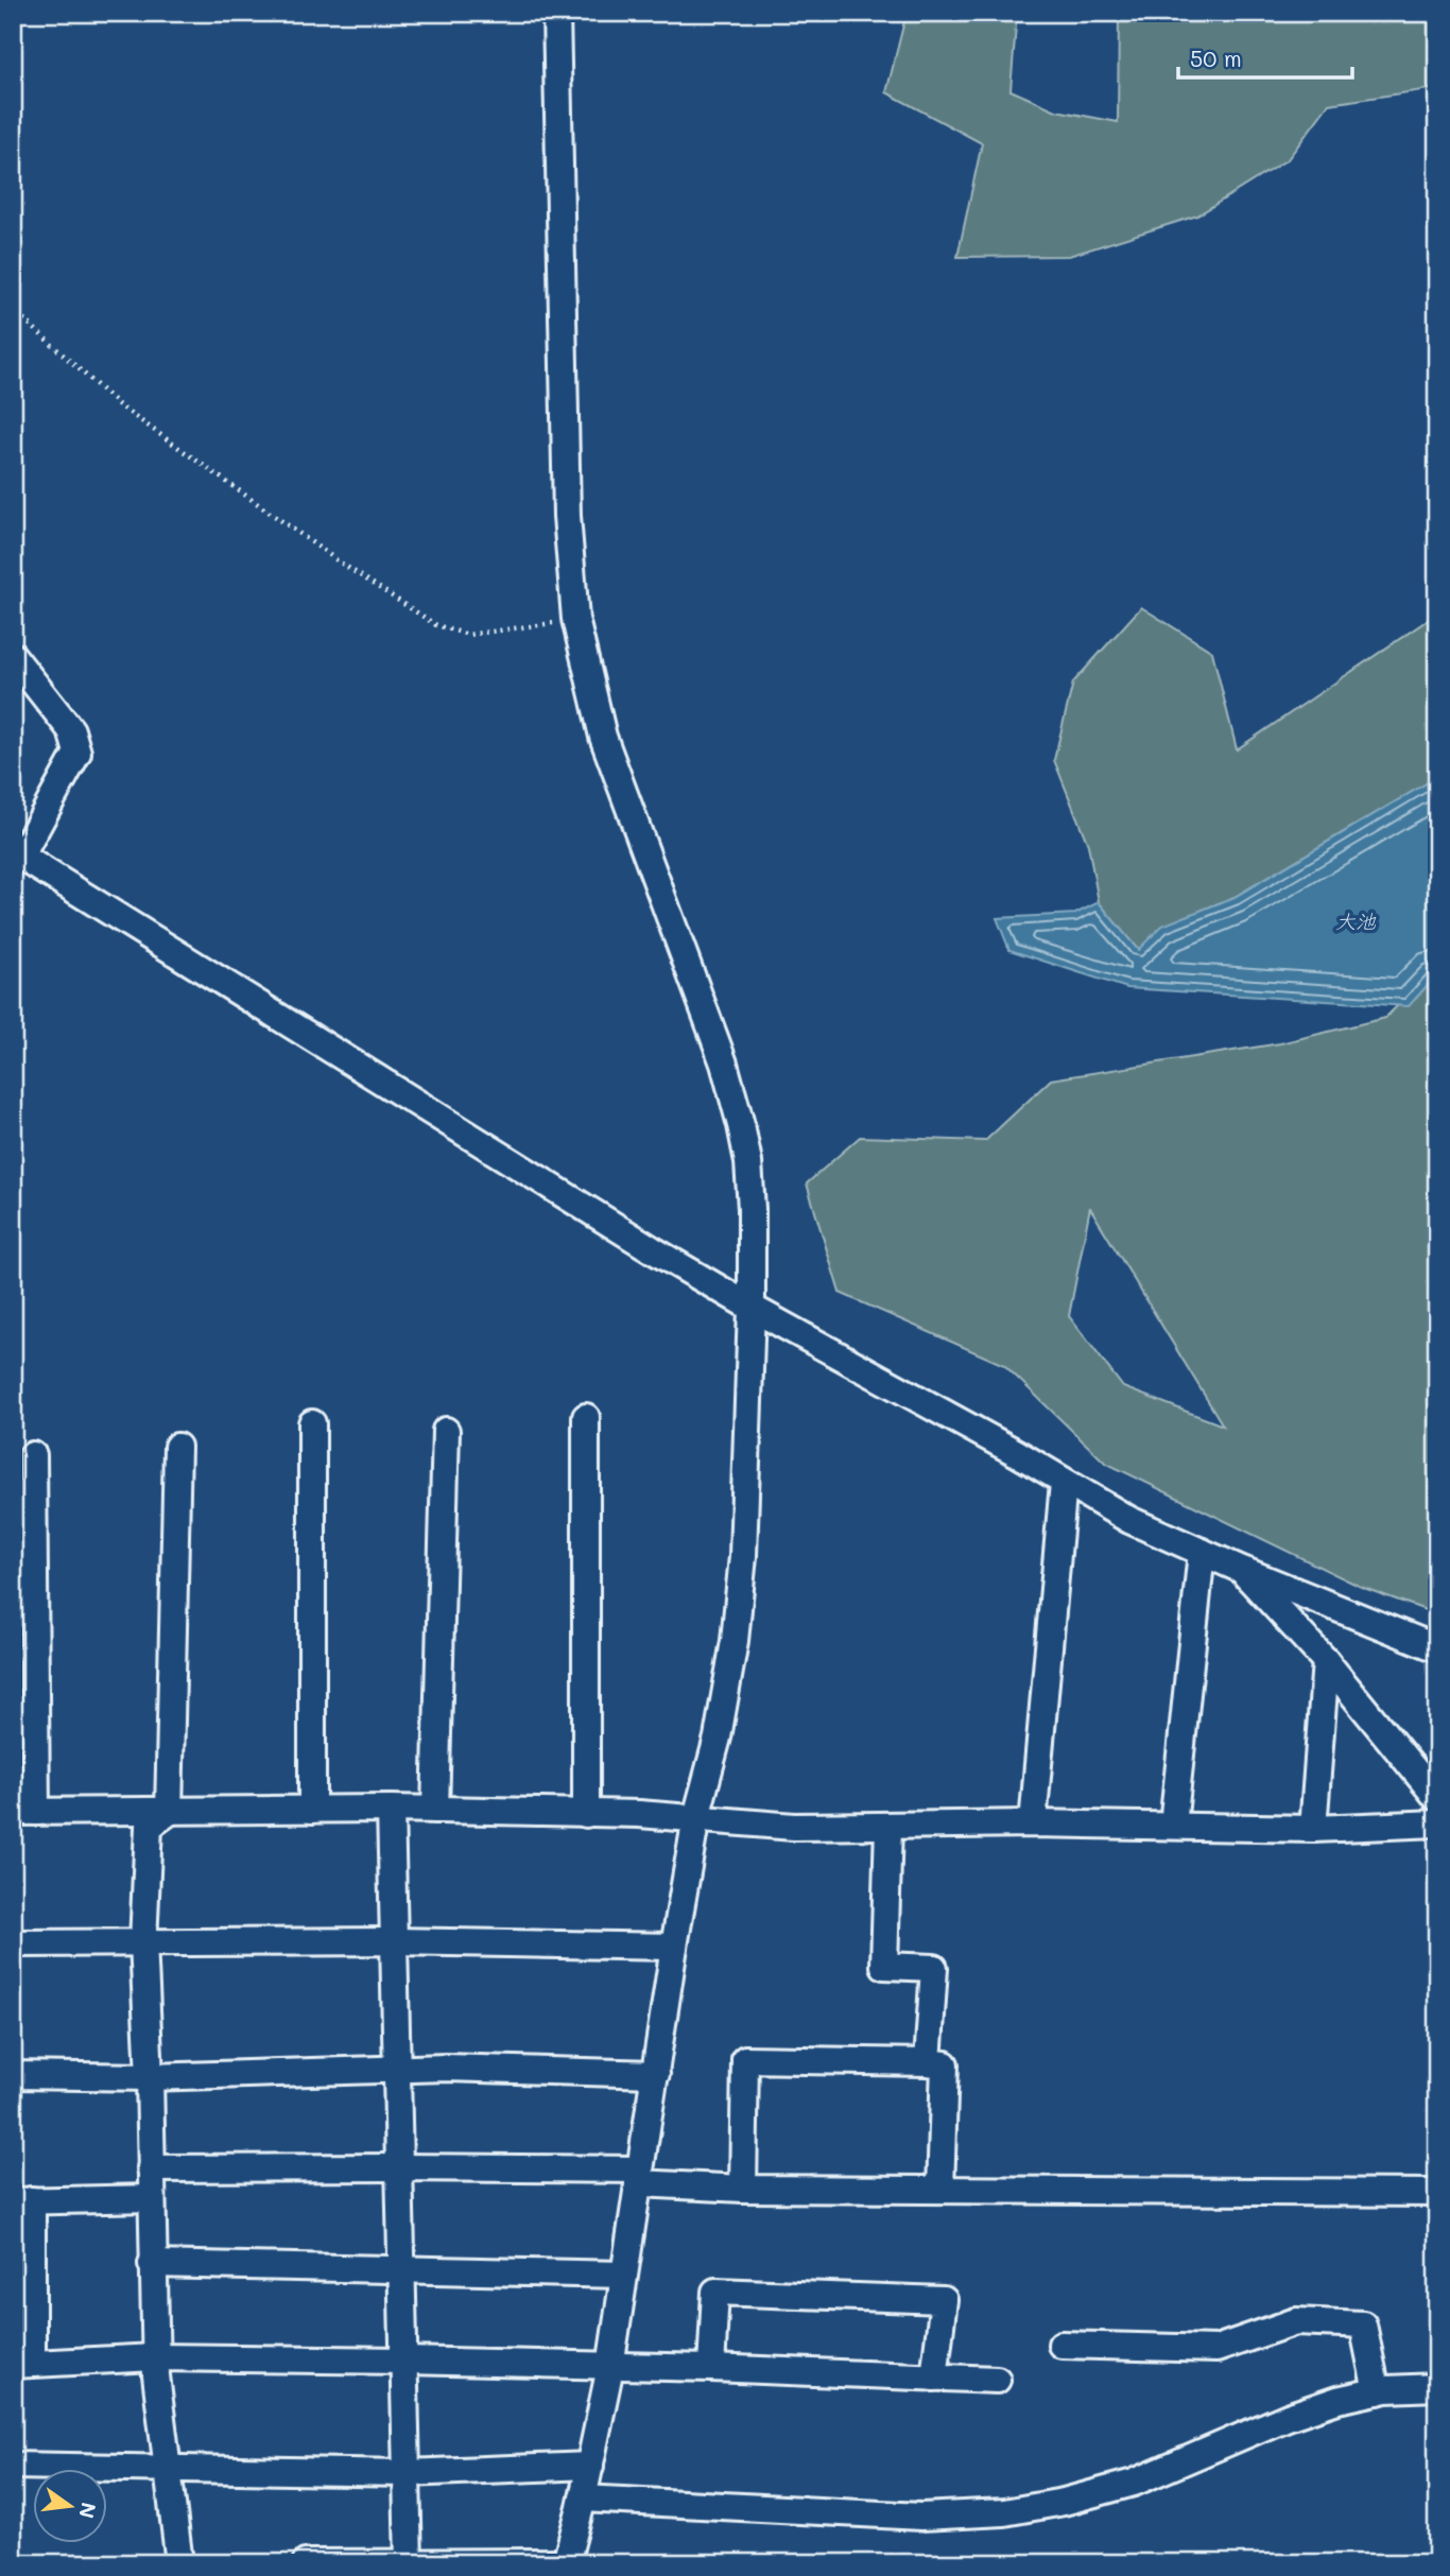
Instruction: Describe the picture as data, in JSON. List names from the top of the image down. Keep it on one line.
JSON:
{"water":["大池"],"scale_bar":"50 m","north":"right"}
